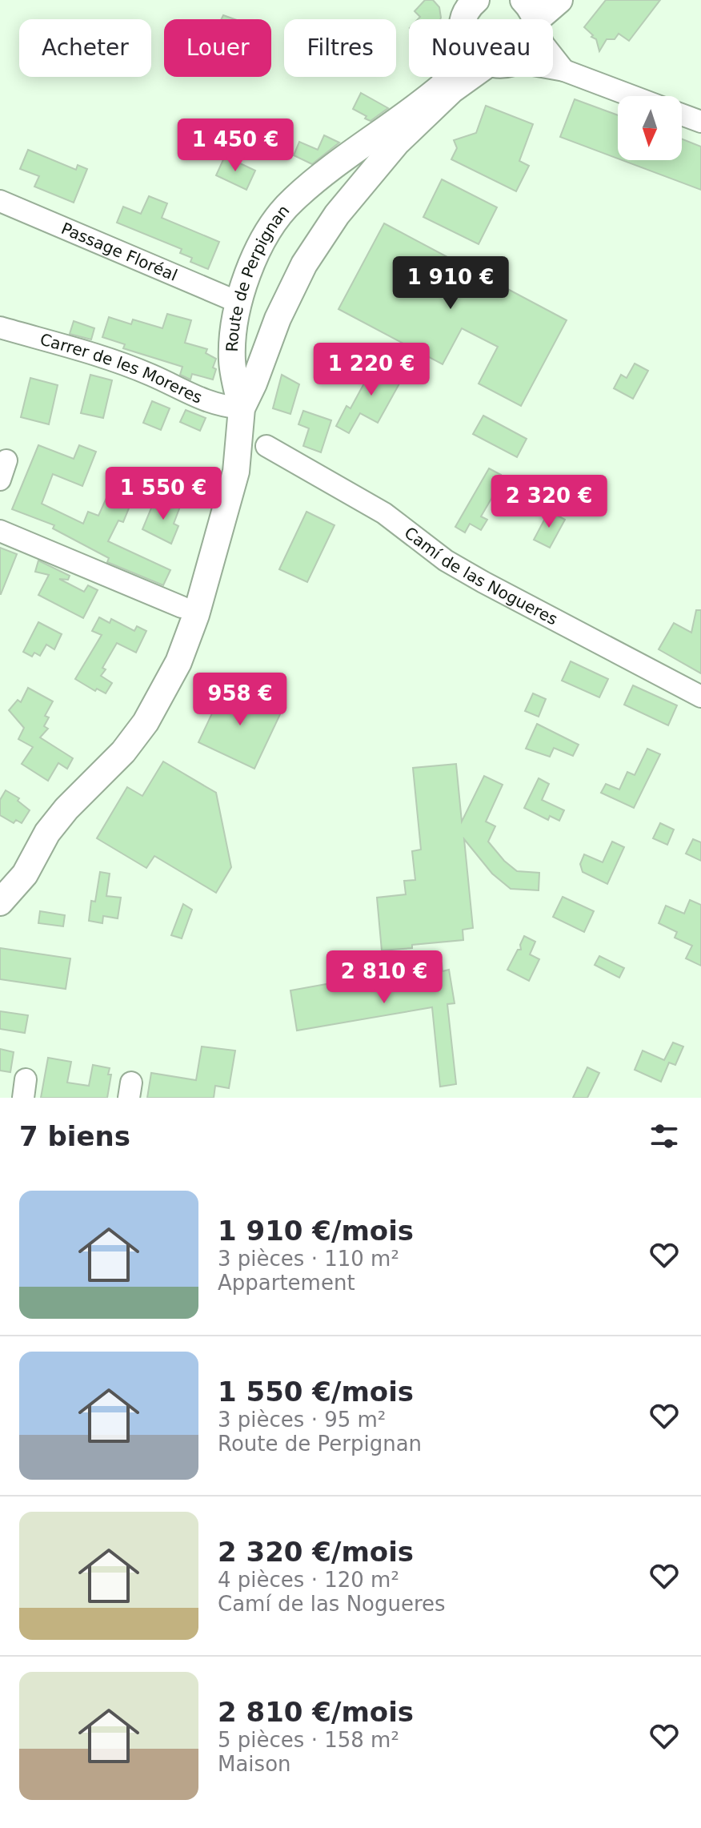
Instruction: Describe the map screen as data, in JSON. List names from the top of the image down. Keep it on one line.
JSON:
{"streets":{"main road":["Route de Perpignan"],"street":["Passage Floréal","Carrer de les Moreres","Camí de las Nogueres"]},"crossings":[["Passage Floréal","Route de Perpignan"],["Route de Perpignan","Carrer de les Moreres"]],"north":"bottom","page":{"chip":["Acheter","Louer","Filtres","Nouveau"],"price":["1 450 €","1 910 €","1 220 €","1 550 €","2 320 €","958 €","2 810 €"],"heading":"7 biens","list":[{"name":"1 910 €/mois","note":"3 pièces · 110 m² · Appartement"},{"name":"1 550 €/mois","note":"3 pièces · 95 m² · Route de Perpignan"},{"name":"2 320 €/mois","note":"4 pièces · 120 m² · Camí de las Nogueres"},{"name":"2 810 €/mois","note":"5 pièces · 158 m² · Maison"}]}}
